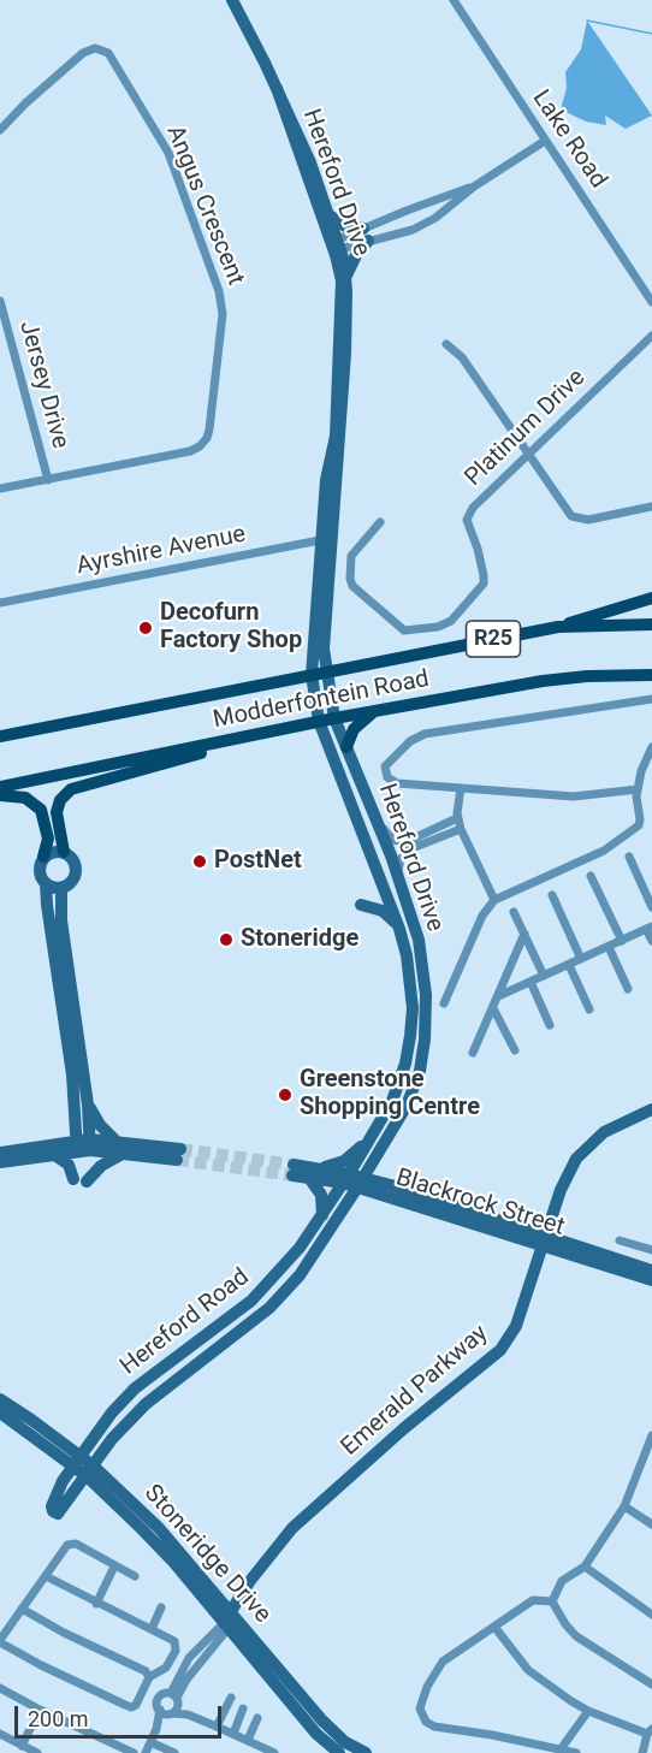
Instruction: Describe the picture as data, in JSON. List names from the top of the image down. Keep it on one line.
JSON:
{"streets":{"main road":["R25","Modderfontein Road"],"street":["Lake Road","Hereford Drive","Angus Crescent","Jersey Drive","Platinum Drive","Ayrshire Avenue","Blackrock Street","Hereford Road","Emerald Parkway","Stoneridge Drive"]},"crossings":[["Hereford Drive","Ayrshire Avenue"],["Hereford Drive","Modderfontein Road"],["Hereford Drive","Blackrock Street"],["Hereford Drive","Hereford Road"],["Hereford Drive","Stoneridge Drive"],["Angus Crescent","Jersey Drive"],["Blackrock Street","Hereford Road"],["Blackrock Street","Emerald Parkway"],["Hereford Road","Stoneridge Drive"],["Emerald Parkway","Stoneridge Drive"]],"places":["Decofurn Factory Shop","PostNet","Stoneridge","Greenstone Shopping Centre"],"scale_bar":"200 m"}
